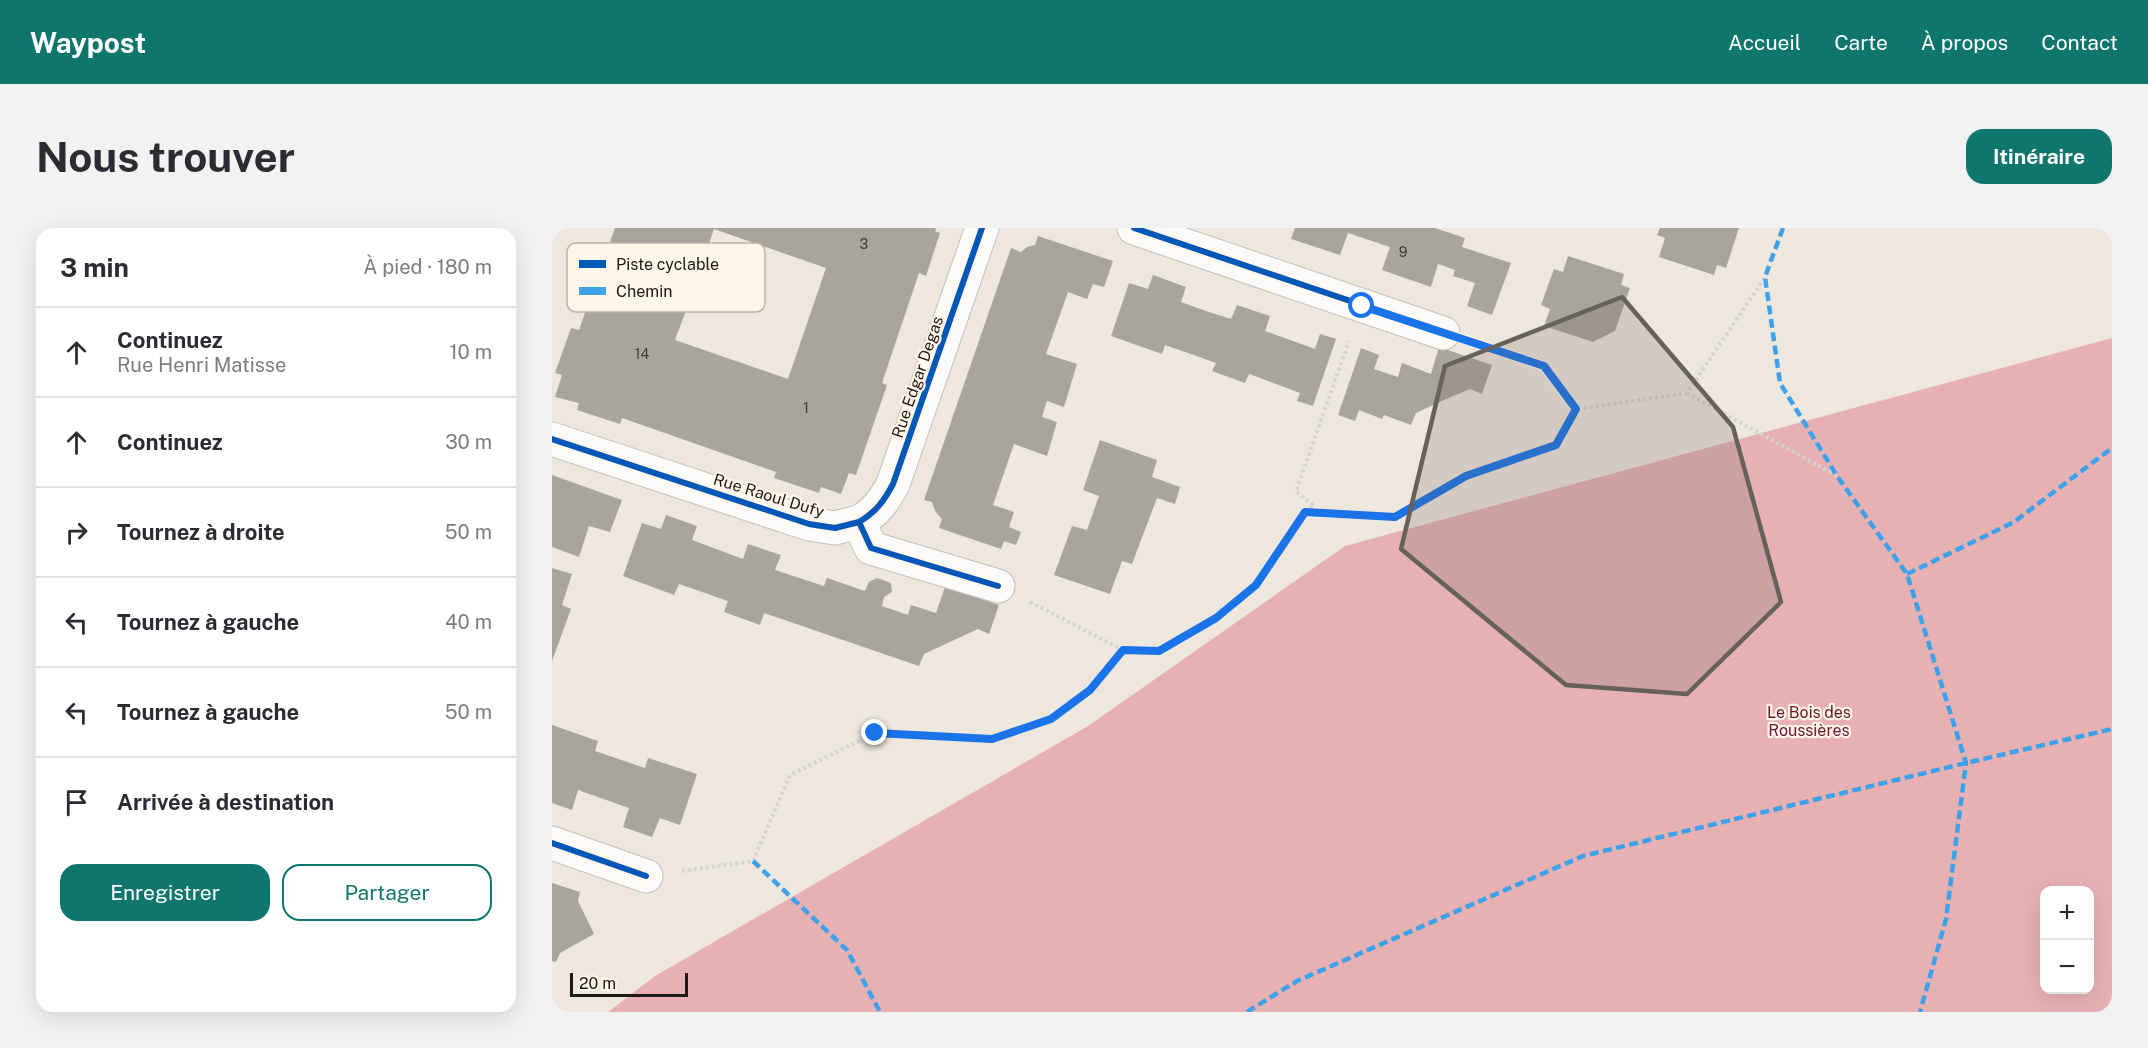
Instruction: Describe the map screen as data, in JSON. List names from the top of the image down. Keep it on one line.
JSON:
{"streets":{"street":["Rue Edgar Degas","Rue Raoul Dufy"]},"crossings":[["Rue Edgar Degas","Rue Raoul Dufy"]],"parks":["Le Bois des Roussières"],"house_numbers":["3","9","14","1"],"legend":["Piste cyclable","Chemin"],"scale_bar":"20 m","page":{"header":"Waypost","nav":["Accueil","Carte","À propos","Contact"],"buttons":["Itinéraire",["Enregistrer","Partager"]],"title":"Nous trouver","heading":["3 min","À pied · 180 m"],"list":[["Continuez","Rue Henri Matisse","10 m"],["Continuez","30 m"],["Tournez à droite","50 m"],["Tournez à gauche","40 m"],["Tournez à gauche","50 m"],"Arrivée à destination"],"map_buttons":["+","−"],"scale":"20 m"}}
